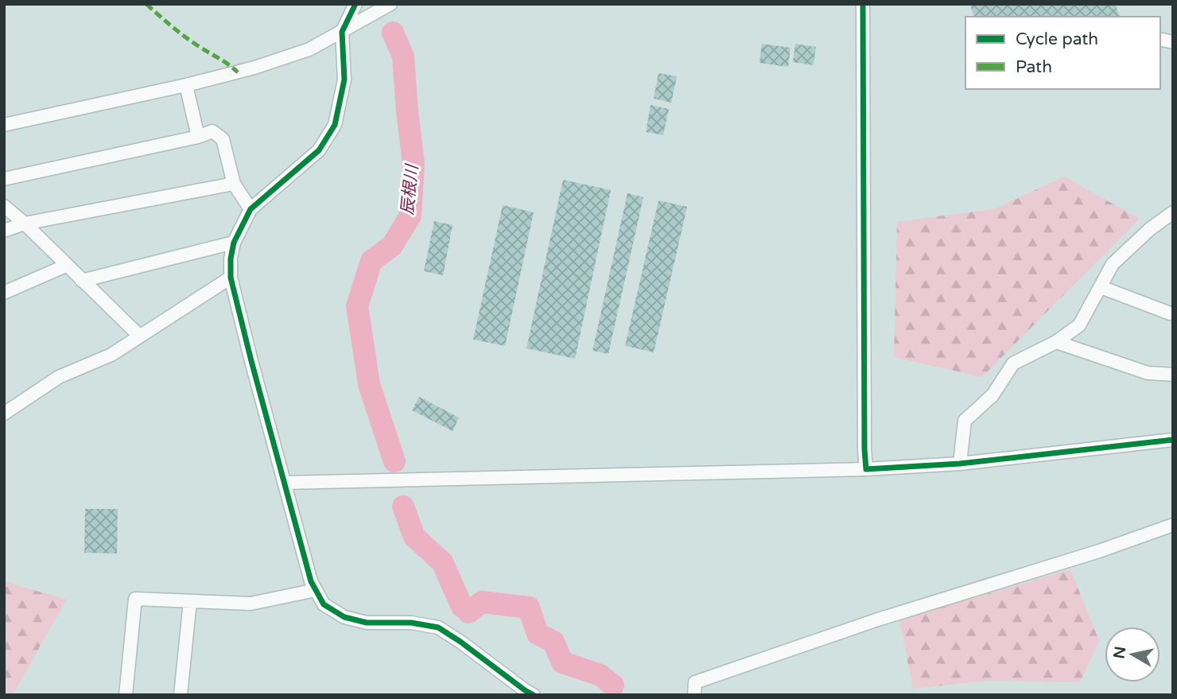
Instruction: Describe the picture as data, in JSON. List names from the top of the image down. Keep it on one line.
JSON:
{"water":["辰根川"],"legend":["Cycle path","Path"],"north":"left"}
